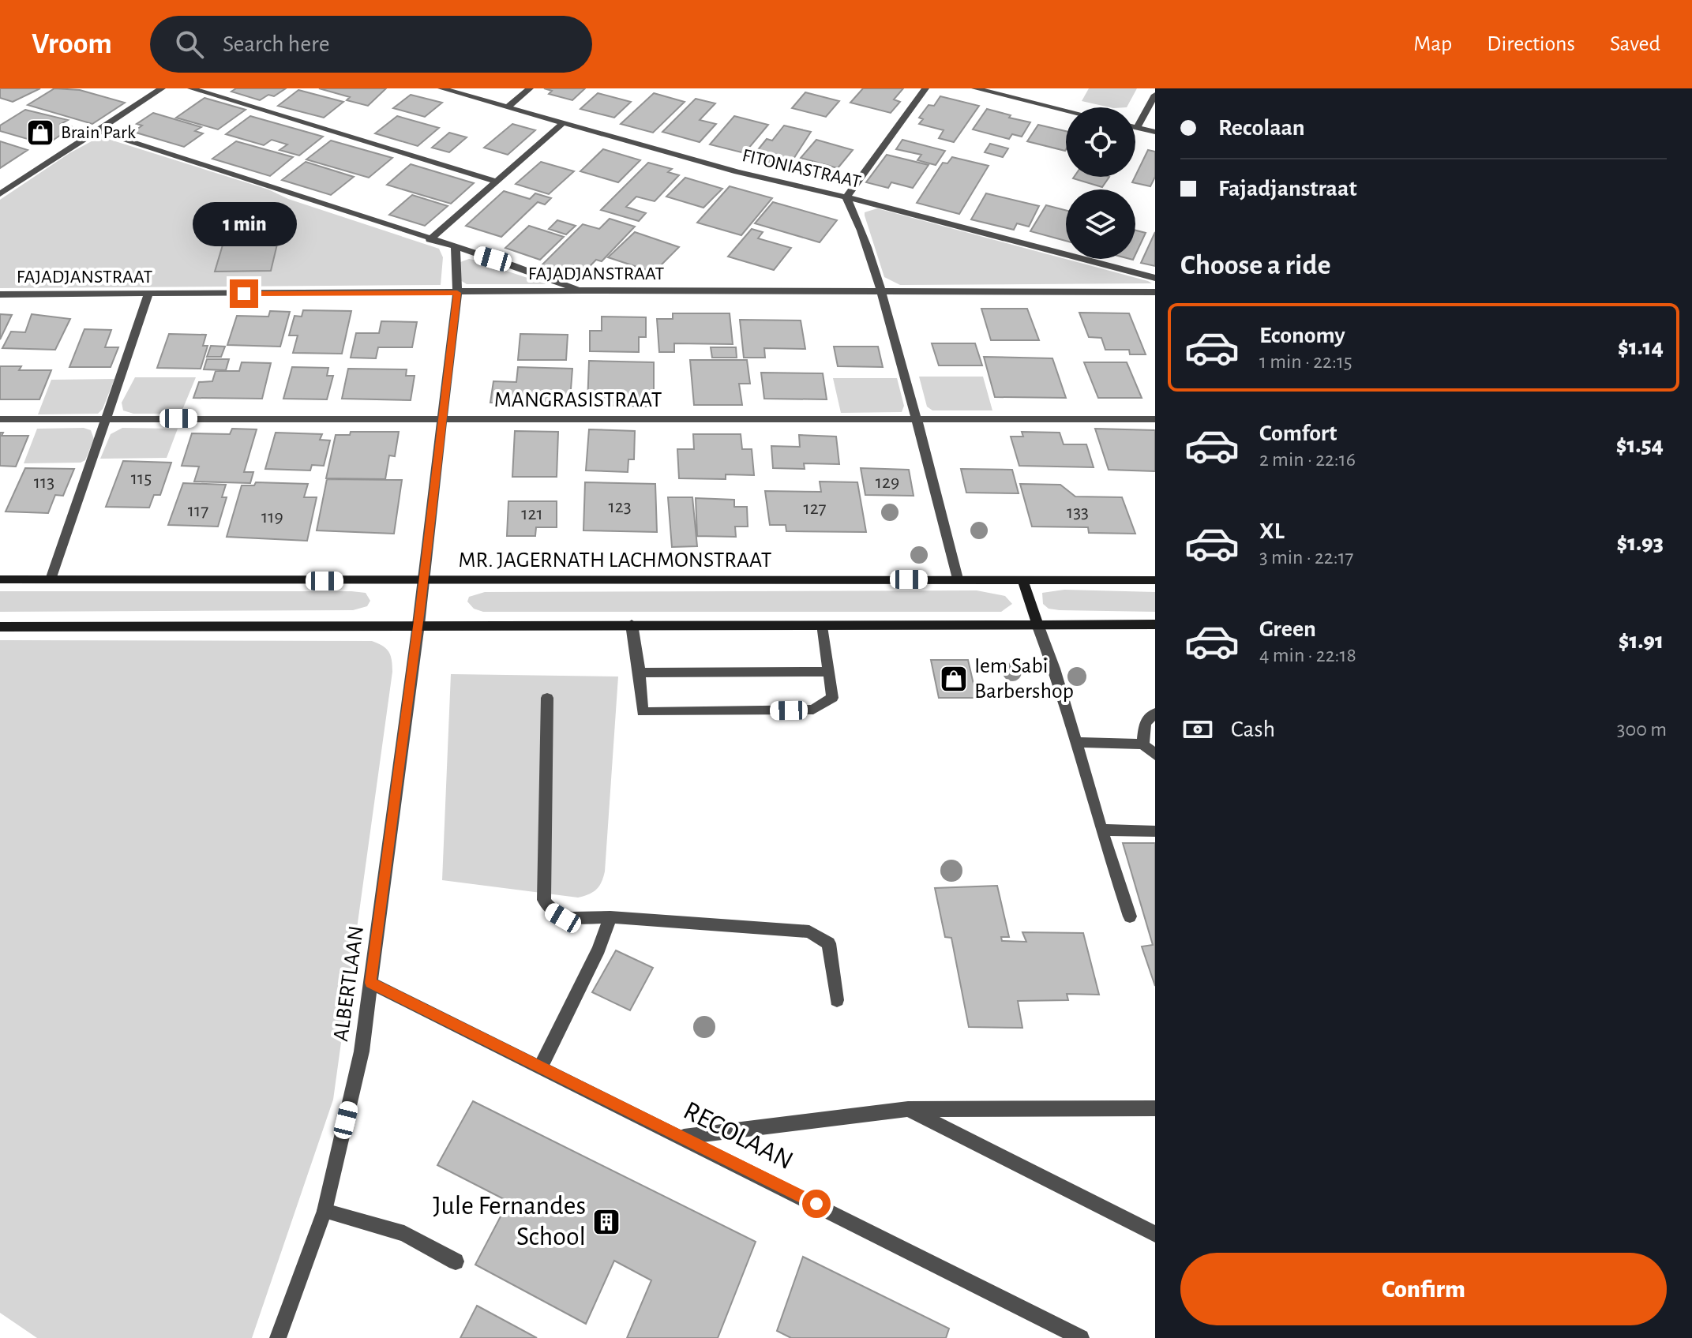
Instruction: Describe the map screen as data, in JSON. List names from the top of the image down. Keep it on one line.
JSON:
{"streets":{"main road":["MR. JAGERNATH LACHMONSTRAAT"],"street":["FITONIASTRAAT","FAJADJANSTRAAT","MANGRASISTRAAT","ALBERTLAAN","RECOLAAN"]},"crossings":[["FAJADJANSTRAAT","ALBERTLAAN"],["MANGRASISTRAAT","ALBERTLAAN"],["MR. JAGERNATH LACHMONSTRAAT","ALBERTLAAN"],["ALBERTLAAN","RECOLAAN"]],"places":{"shop":["Brain Park","Iem Sabi Barbershop"],"building":["Jule Fernandes School"]},"house_numbers":["115","113","129","123","127","117","133","121","119"],"page":{"header":"Vroom","search":"Search here","nav":["Map","Directions","Saved"],"banner":["Recolaan","Fajadjanstraat"],"bubble":"1 min","heading":"Choose a ride","list":[{"name":"Economy","note":"1 min · 22:15","value":"$1.14"},{"name":"Comfort","note":"2 min · 22:16","value":"$1.54"},{"name":"XL","note":"3 min · 22:17","value":"$1.93"},{"name":"Green","note":"4 min · 22:18","value":"$1.91"}],"pay":["Cash","300 m"],"buttons":"Confirm"}}
